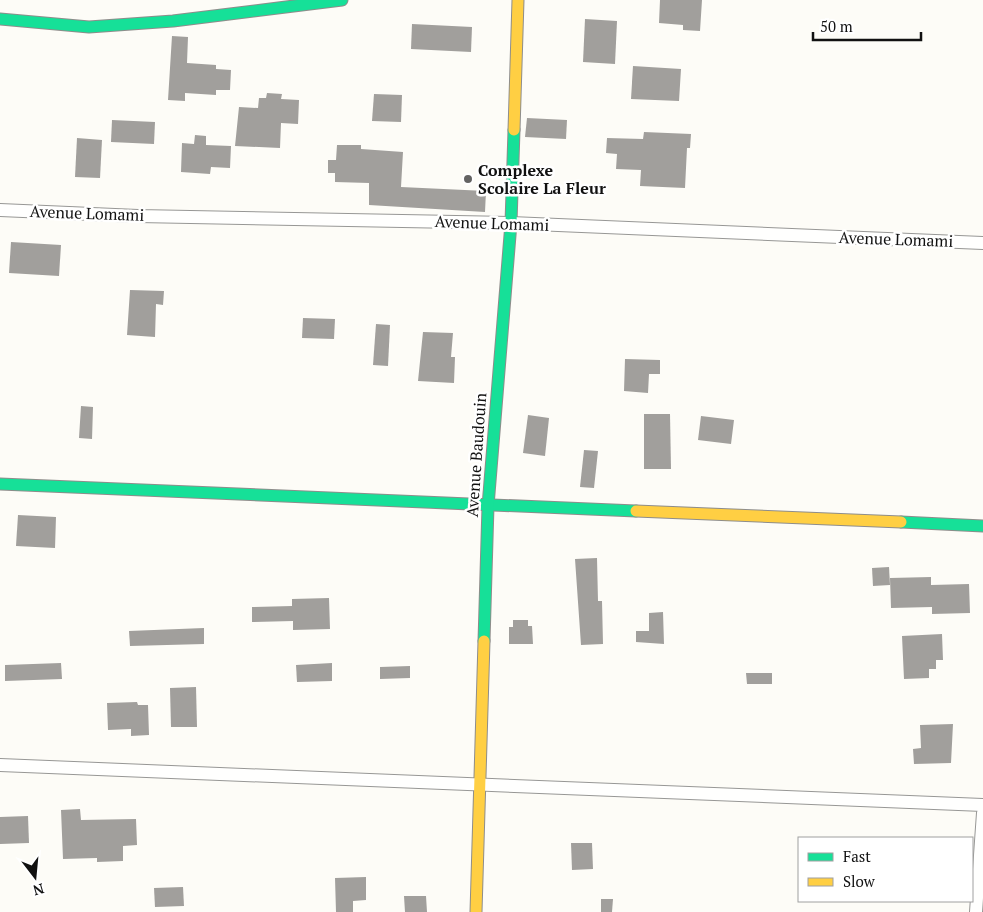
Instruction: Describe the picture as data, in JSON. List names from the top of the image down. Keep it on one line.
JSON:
{"streets":{"street":["Avenue Lomami","Avenue Baudouin"]},"crossings":[["Avenue Lomami","Avenue Baudouin"]],"places":["Complexe Scolaire La Fleur"],"legend":["Fast","Slow"],"scale_bar":"50 m","north":"bottom"}
